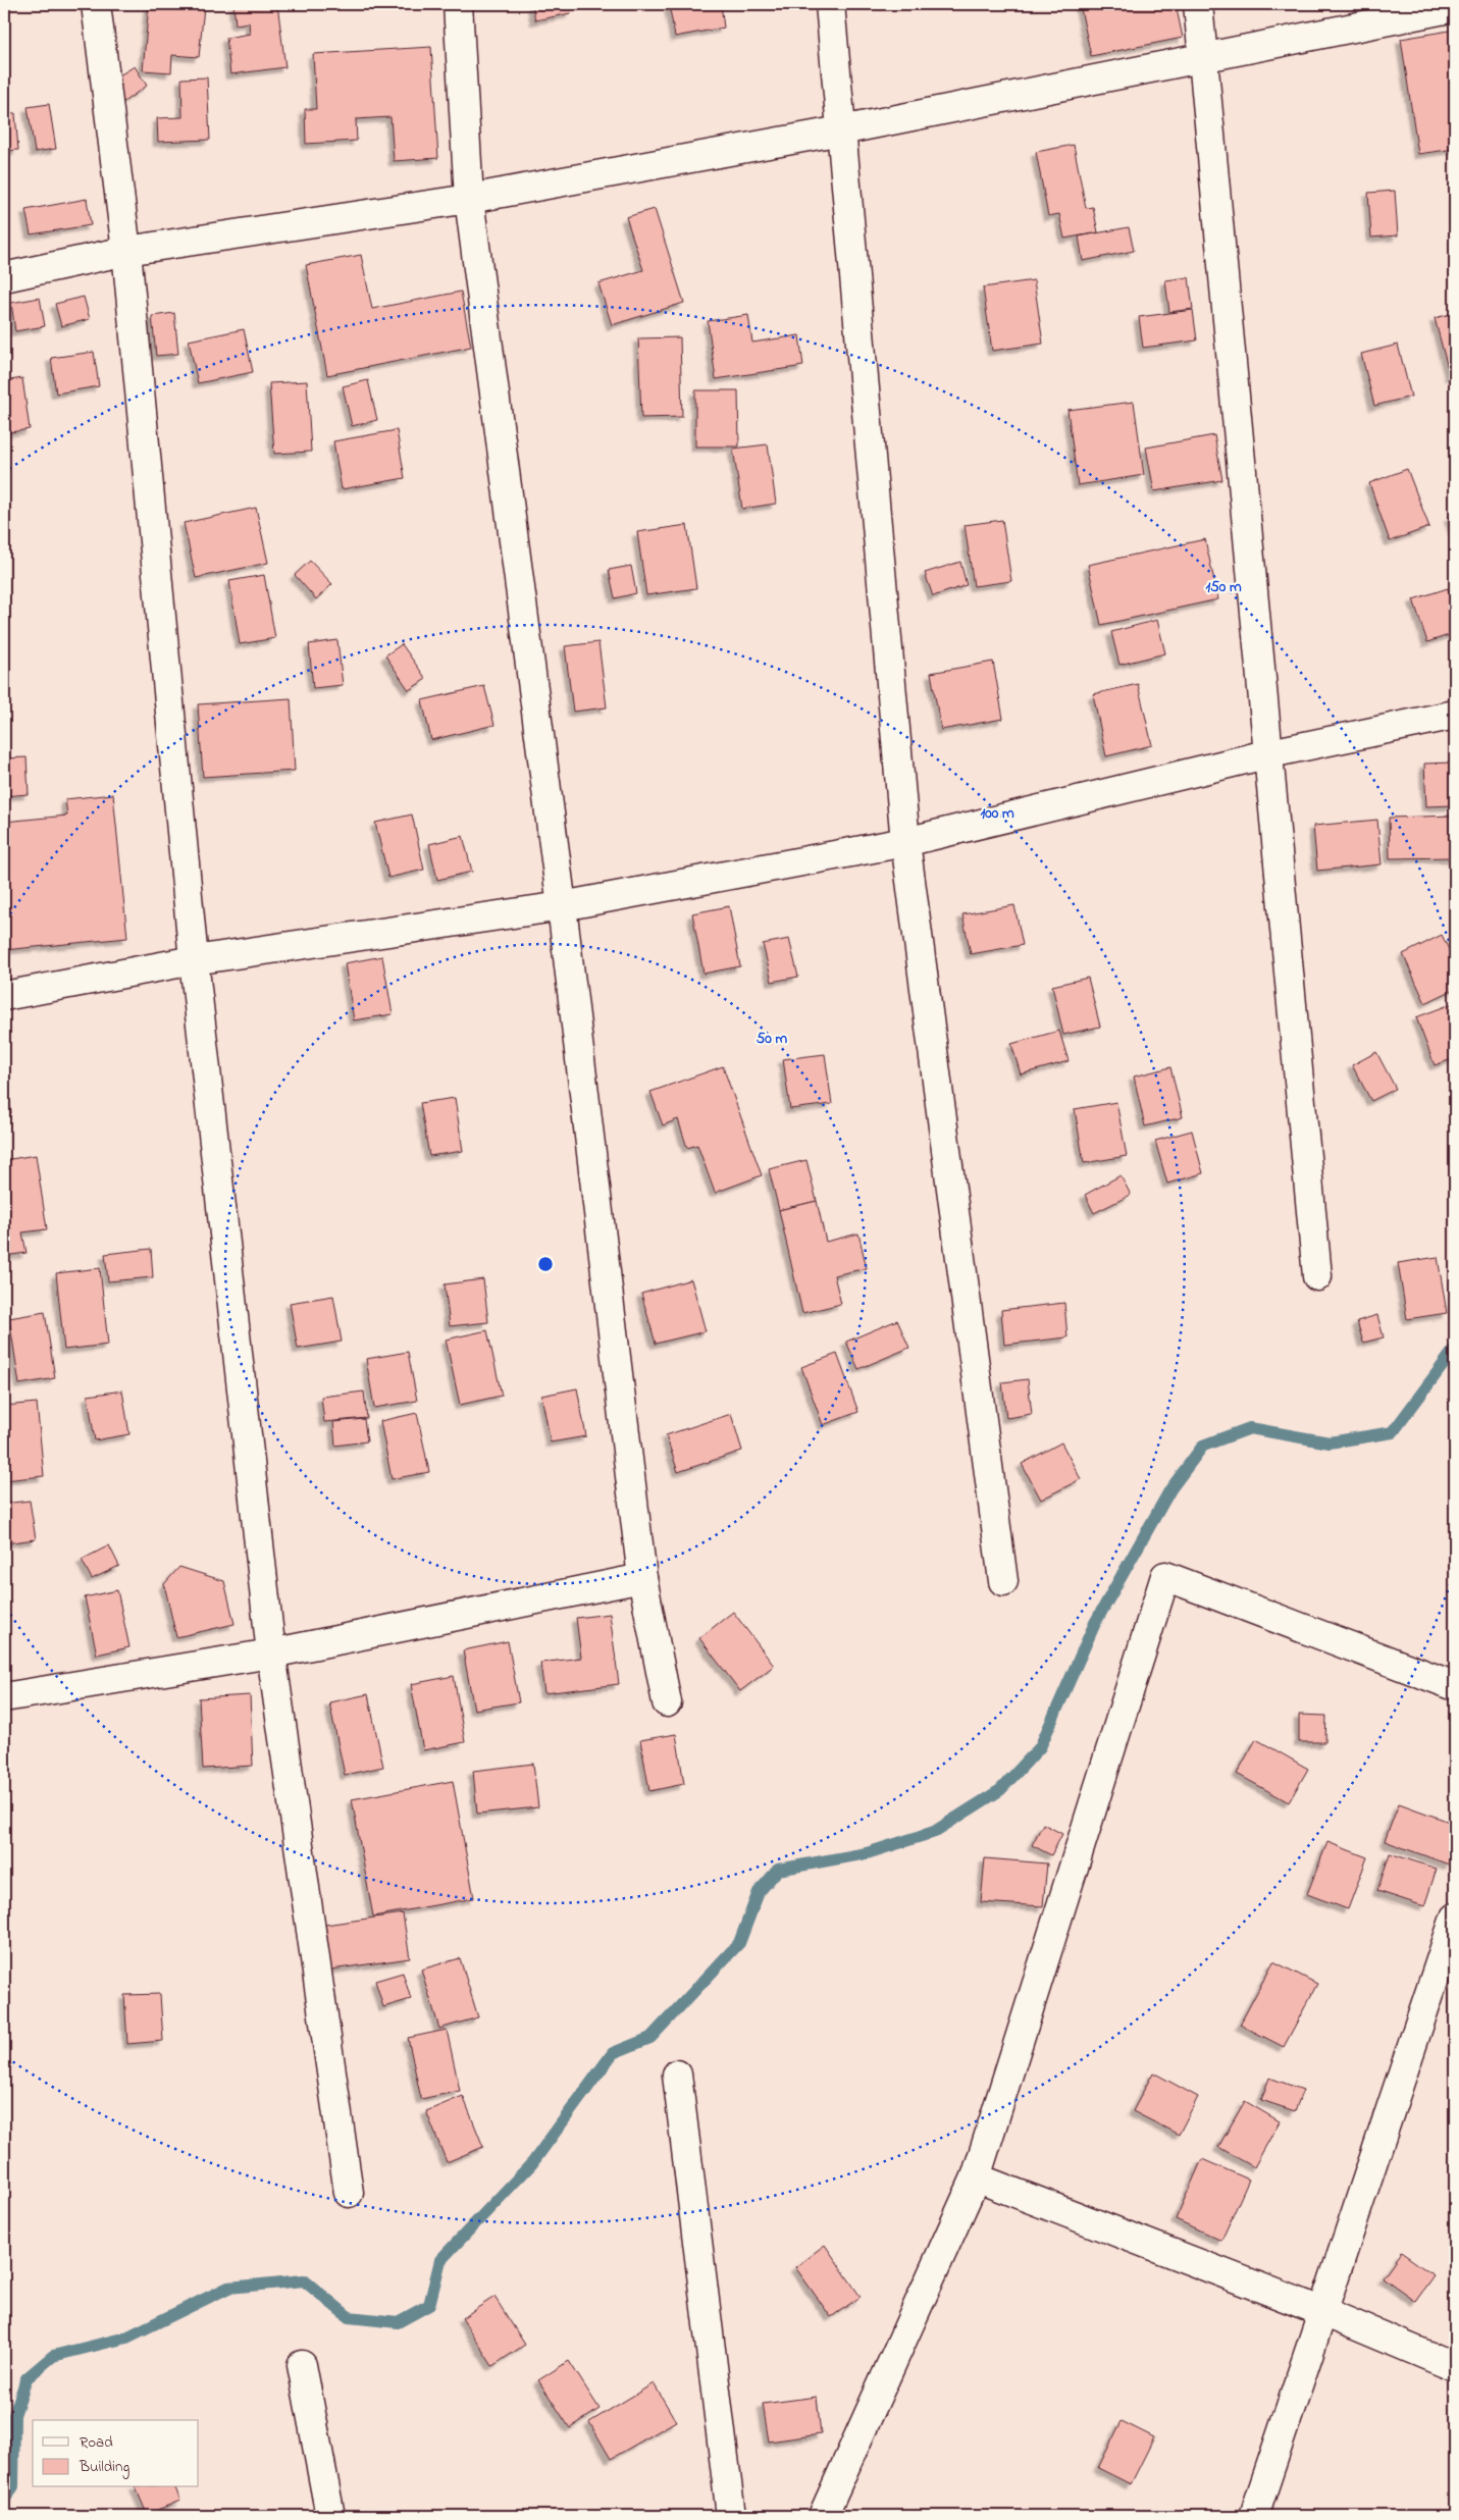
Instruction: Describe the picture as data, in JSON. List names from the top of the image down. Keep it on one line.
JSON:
{"legend":["Road","Building"],"rings":["150 m","100 m","50 m"]}
